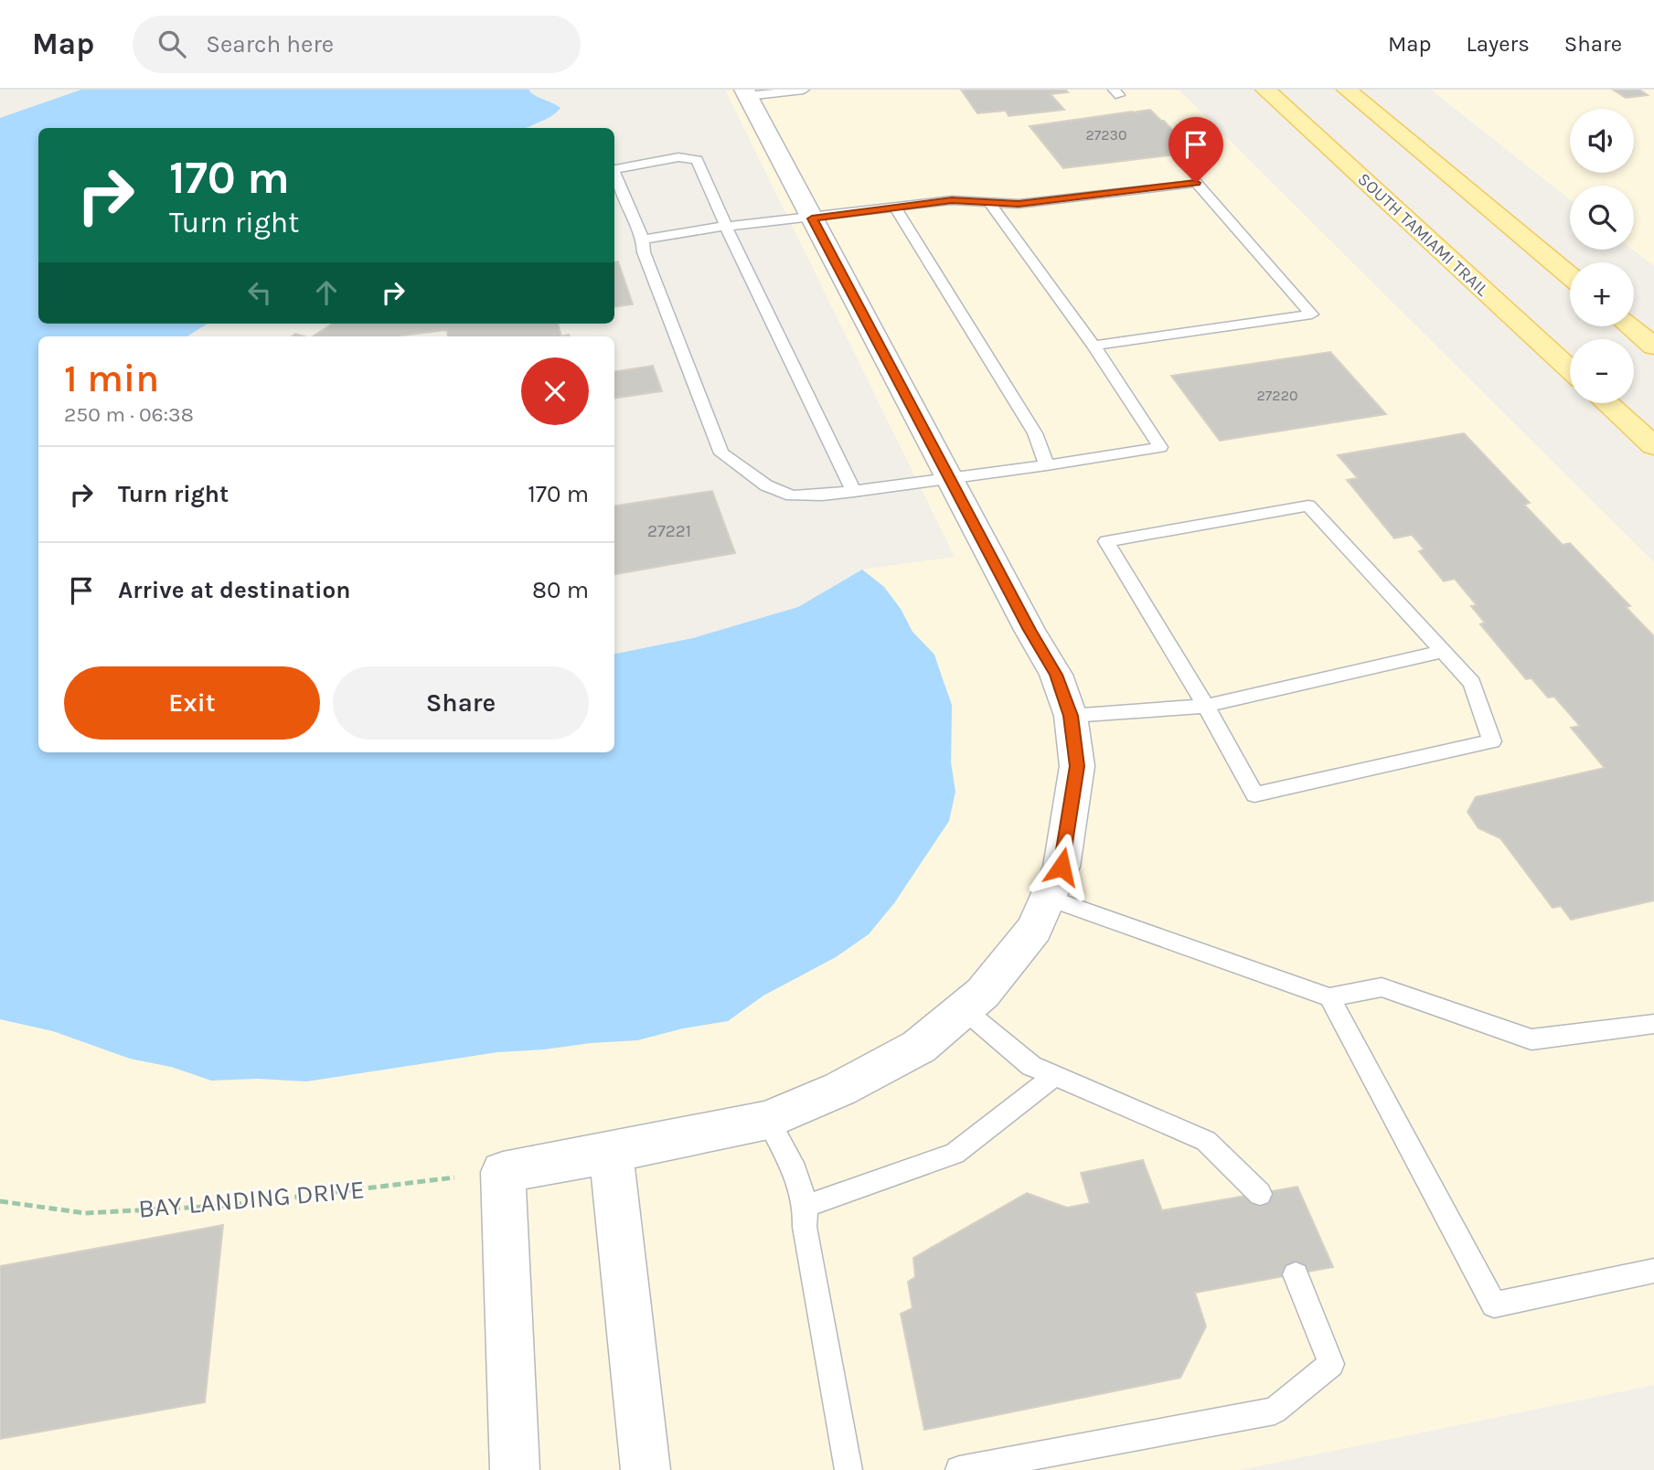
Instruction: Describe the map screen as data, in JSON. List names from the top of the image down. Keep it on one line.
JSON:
{"streets":{"main road":["SOUTH TAMIAMI TRAIL"],"path":["BAY LANDING DRIVE"]},"house_numbers":["27230","27220","27221"],"page":{"header":"Map","search":"Search here","nav":["Map","Layers","Share"],"map_buttons":["+","−"],"turn":["170 m","Turn right"],"heading":["1 min","250 m · 06:38"],"list":[{"name":"Turn right","value":"170 m"},{"name":"Arrive at destination","value":"80 m"}],"buttons":["Exit","Share"]}}
